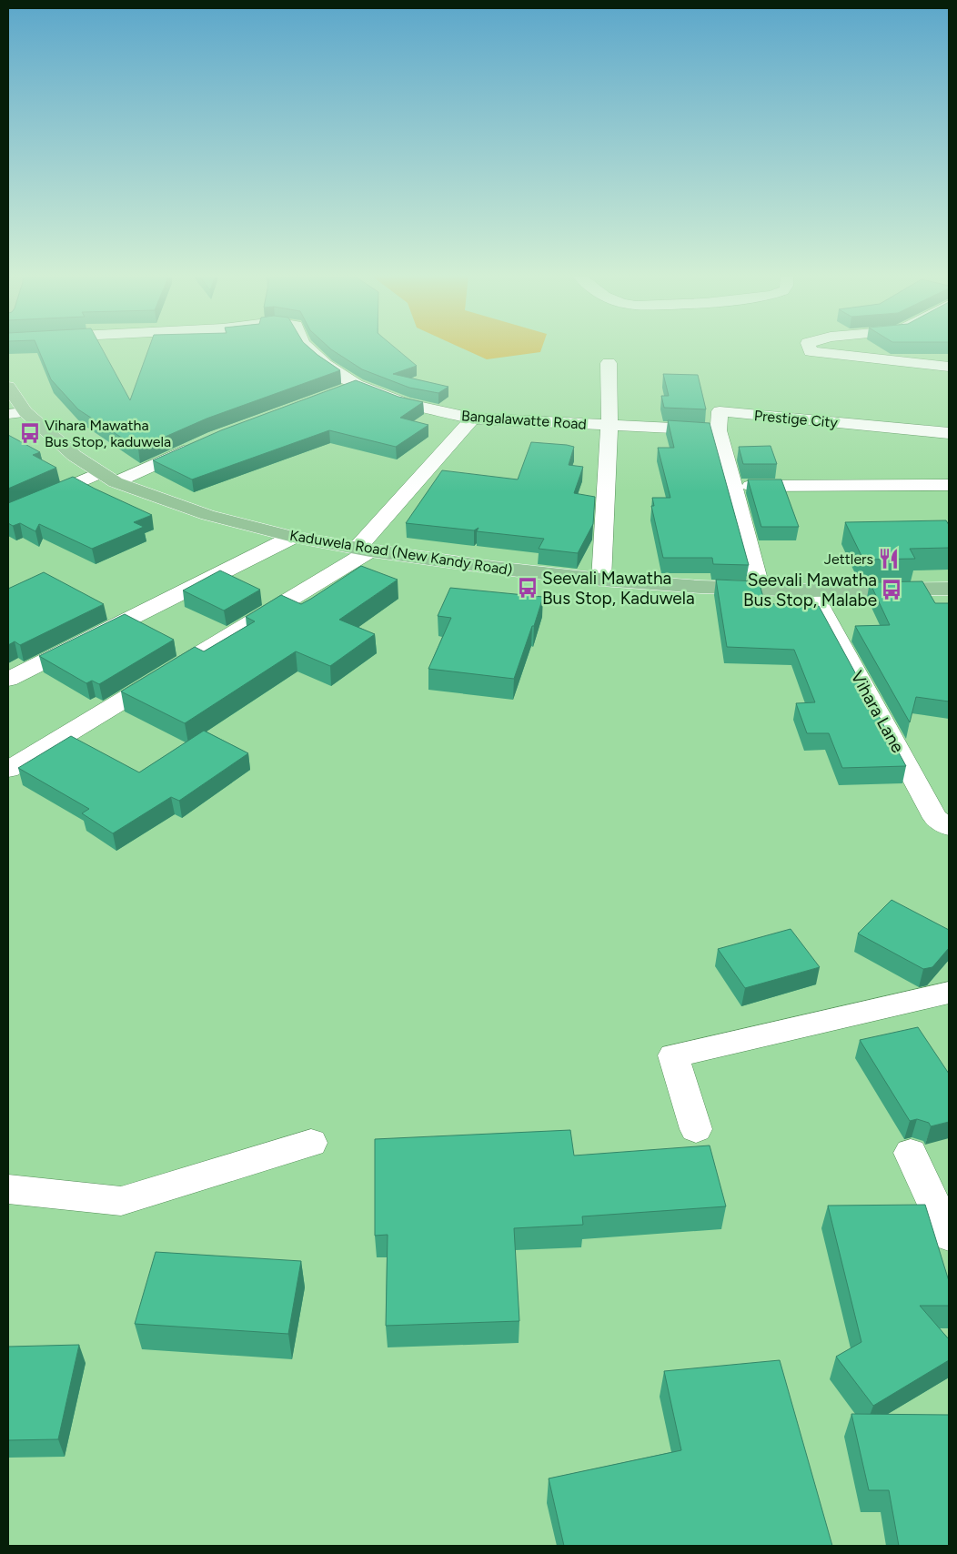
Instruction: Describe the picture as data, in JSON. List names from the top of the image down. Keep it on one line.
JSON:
{"streets":{"main road":["Kaduwela Road (New Kandy Road)"],"street":["Prestige City","Bangalawatte Road","Vihara Lane"]},"crossings":[["Prestige City","Bangalawatte Road"],["Prestige City","Kaduwela Road (New Kandy Road)"],["Kaduwela Road (New Kandy Road)","Vihara Lane"]],"places":{"bus stop":["Vihara Mawatha Bus Stop, kaduwela","Seevali Mawatha Bus Stop, Kaduwela","Seevali Mawatha Bus Stop, Malabe"],"restaurant":["Jettlers"]}}
